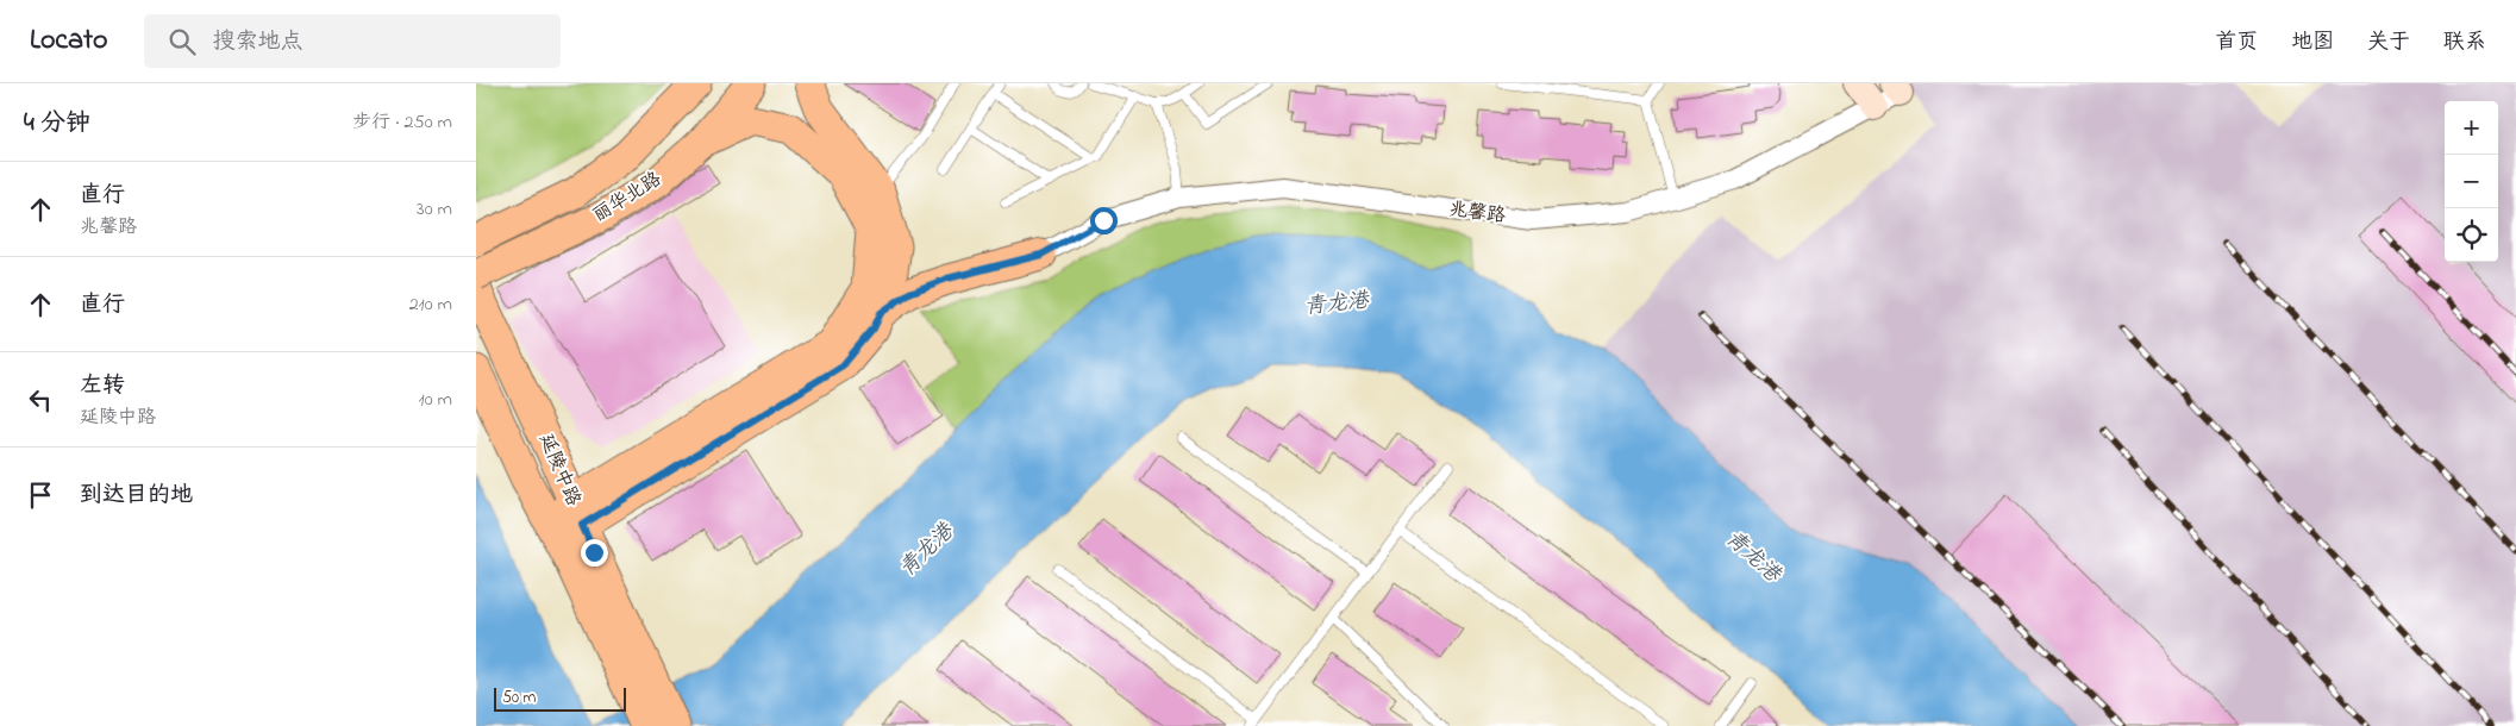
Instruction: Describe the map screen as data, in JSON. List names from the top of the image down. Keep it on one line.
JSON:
{"streets":{"main road":["丽华北路","延陵中路"],"street":["兆馨路"]},"water":["青龙港"],"scale_bar":"50 m","page":{"header":"Locato","search":"搜索地点","nav":["首页","地图","关于","联系"],"heading":["4 分钟","步行 · 250 m"],"map_buttons":["+","−"],"list":[["直行","兆馨路","30 m"],["直行","210 m"],["左转","延陵中路","10 m"],"到达目的地"],"scale":"50 m"}}
